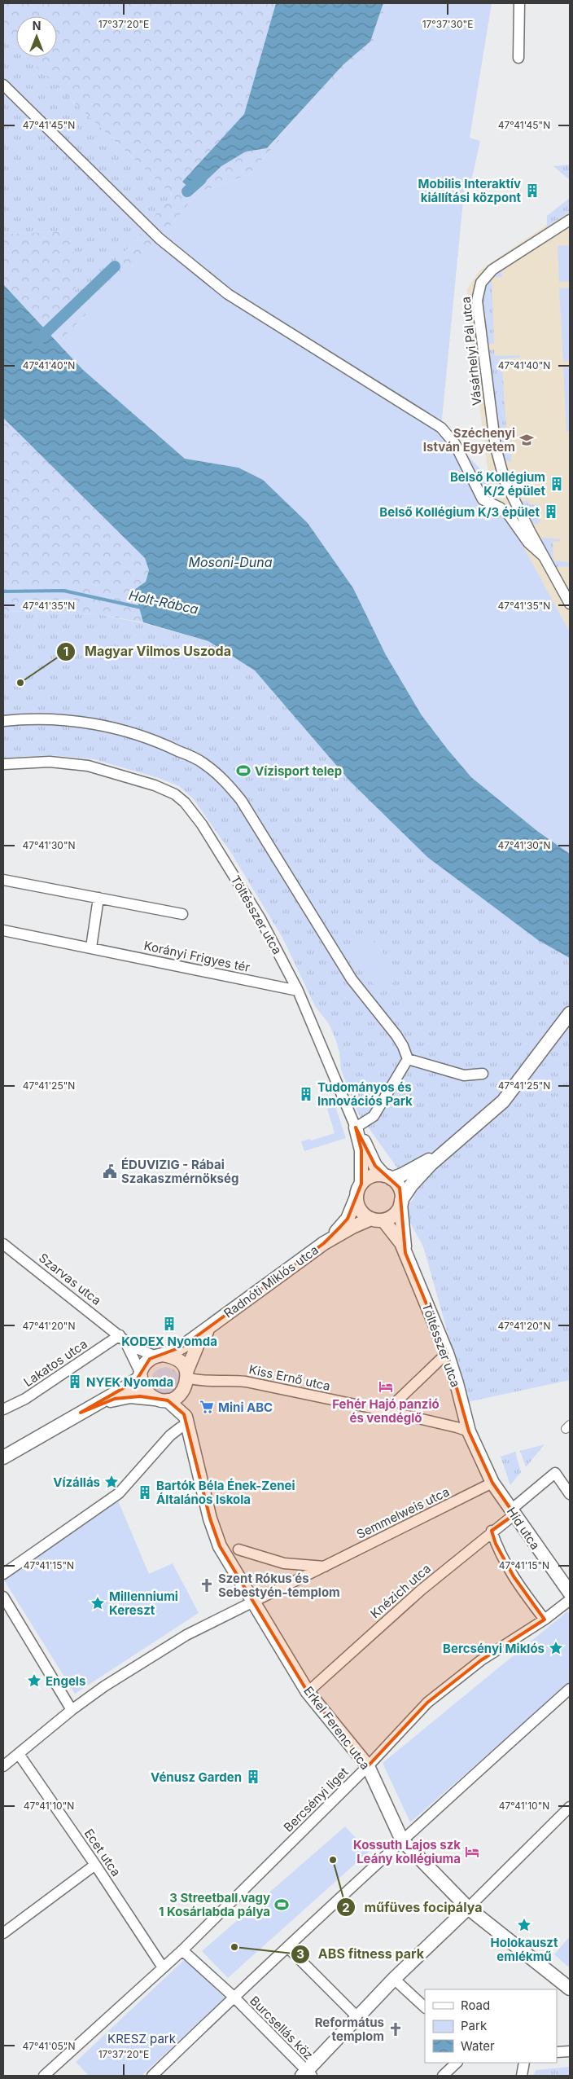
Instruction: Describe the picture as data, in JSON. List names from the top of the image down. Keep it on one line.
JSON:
{"streets":{"street":["Vásárhelyi Pál utca","Töltésszer utca","Korányi Frigyes tér","Szarvas utca","Radnóti Miklós utca","Lakatos utca","Kiss Ernő utca","Semmelweis utca","Híd utca","Knézich utca","Erkel Ferenc utca","Bercsényi liget","Ecet utca","Burcsellás köz"]},"crossings":[["Töltésszer utca","Korányi Frigyes tér"],["Töltésszer utca","Radnóti Miklós utca"],["Töltésszer utca","Kiss Ernő utca"],["Töltésszer utca","Semmelweis utca"],["Töltésszer utca","Híd utca"],["Szarvas utca","Radnóti Miklós utca"],["Szarvas utca","Lakatos utca"],["Szarvas utca","Kiss Ernő utca"],["Szarvas utca","Erkel Ferenc utca"],["Radnóti Miklós utca","Kiss Ernő utca"],["Radnóti Miklós utca","Erkel Ferenc utca"],["Kiss Ernő utca","Erkel Ferenc utca"],["Semmelweis utca","Híd utca"],["Semmelweis utca","Erkel Ferenc utca"],["Semmelweis utca","Ecet utca"],["Híd utca","Knézich utca"],["Knézich utca","Erkel Ferenc utca"],["Erkel Ferenc utca","Bercsényi liget"],["Bercsényi liget","Ecet utca"]],"water":["Mosoni-Duna","Holt-Rábca"],"parks":["KRESZ park"],"places":{"building":["Mobilis Interaktív kiállítási központ","Belső Kollégium K/2 épület","Belső Kollégium K/3 épület","Tudományos és Innovációs Park","KODEX Nyomda","NYEK Nyomda","Bartók Béla Ének-Zenei Általános Iskola","Vénusz Garden"],"school or university":["Széchenyi István Egyetem"],"other":["Magyar Vilmos Uszoda","műfüves focipálya","ABS fitness park"],"sports":["Vízisport telep","3 Streetball vagy 1 Kosárlabda pálya"],"public building":["ÉDUVIZIG - Rábai Szakaszmérnökség"],"hotel":["Fehér Hajó panzió és vendéglő","Kossuth Lajos szk Leány kollégiuma"],"supermarket":["Mini ABC"],"place":["Vízállás","Millenniumi Kereszt","Bercsényi Miklós","Engels","Holokauszt emlékmű"],"church":["Szent Rókus és Sebestyén-templom","Református templom"]},"legend":["Road","Park","Water"],"north":"top","coordinates":["17°37'20\"E","17°37'30\"E","47°41'45\"N","47°41'40\"N","47°41'35\"N","47°41'30\"N","47°41'25\"N","47°41'20\"N","47°41'15\"N","47°41'10\"N","47°41'05\"N"]}
